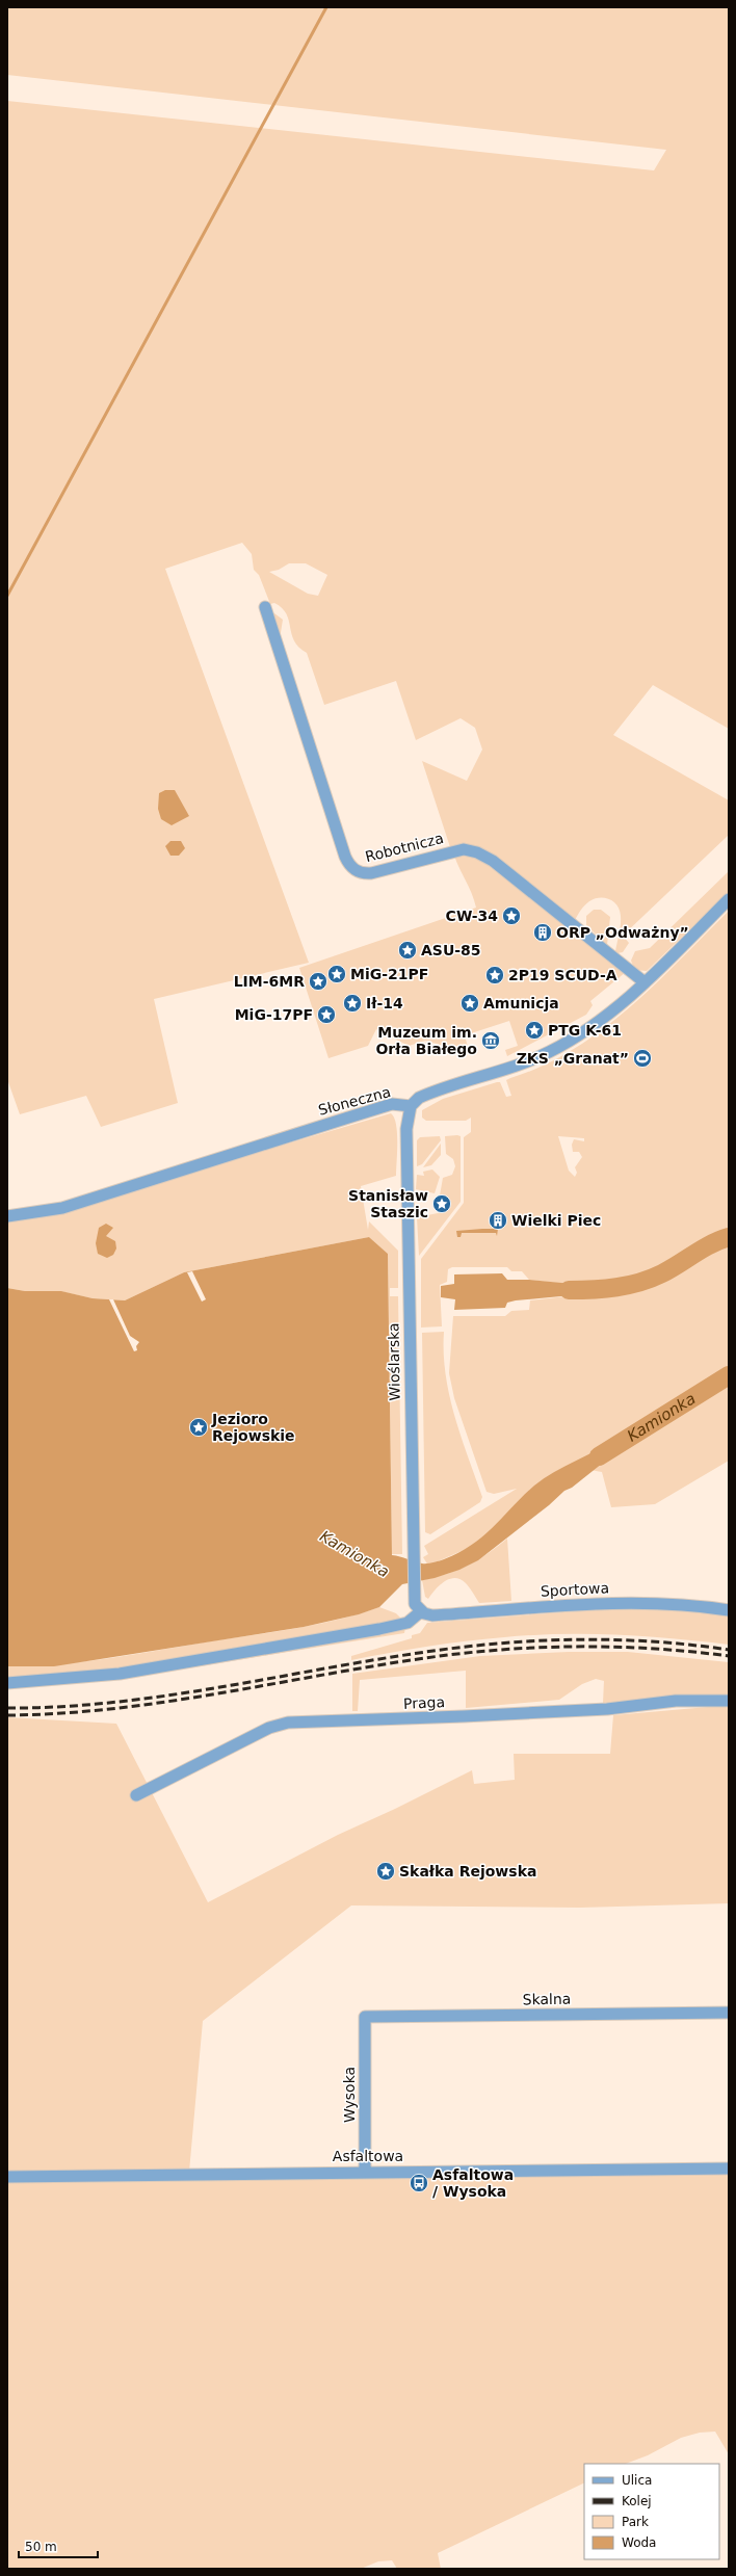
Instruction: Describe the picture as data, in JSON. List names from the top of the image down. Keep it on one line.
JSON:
{"streets":{"street":["Robotnicza","Słoneczna","Wioślarska","Sportowa","Praga","Skalna","Wysoka","Asfaltowa"]},"crossings":[["Robotnicza","Słoneczna"],["Słoneczna","Wioślarska"],["Wioślarska","Sportowa"],["Skalna","Wysoka"],["Wysoka","Asfaltowa"]],"water":["Kamionka"],"places":{"place":["CW-34","ASU-85","MiG-21PF","2P19 SCUD-A","LIM-6MR","Ił-14","Amunicja","MiG-17PF","PTG K-61","Stanisław Staszic","Jezioro Rejowskie","Skałka Rejowska"],"building":["ORP „Odważny”","Wielki Piec"],"museum":["Muzeum im. Orła Białego"],"sports":["ZKS „Granat”"],"bus stop":["Asfaltowa / Wysoka"]},"legend":["Ulica","Kolej","Park","Woda"],"scale_bar":"50 m"}
